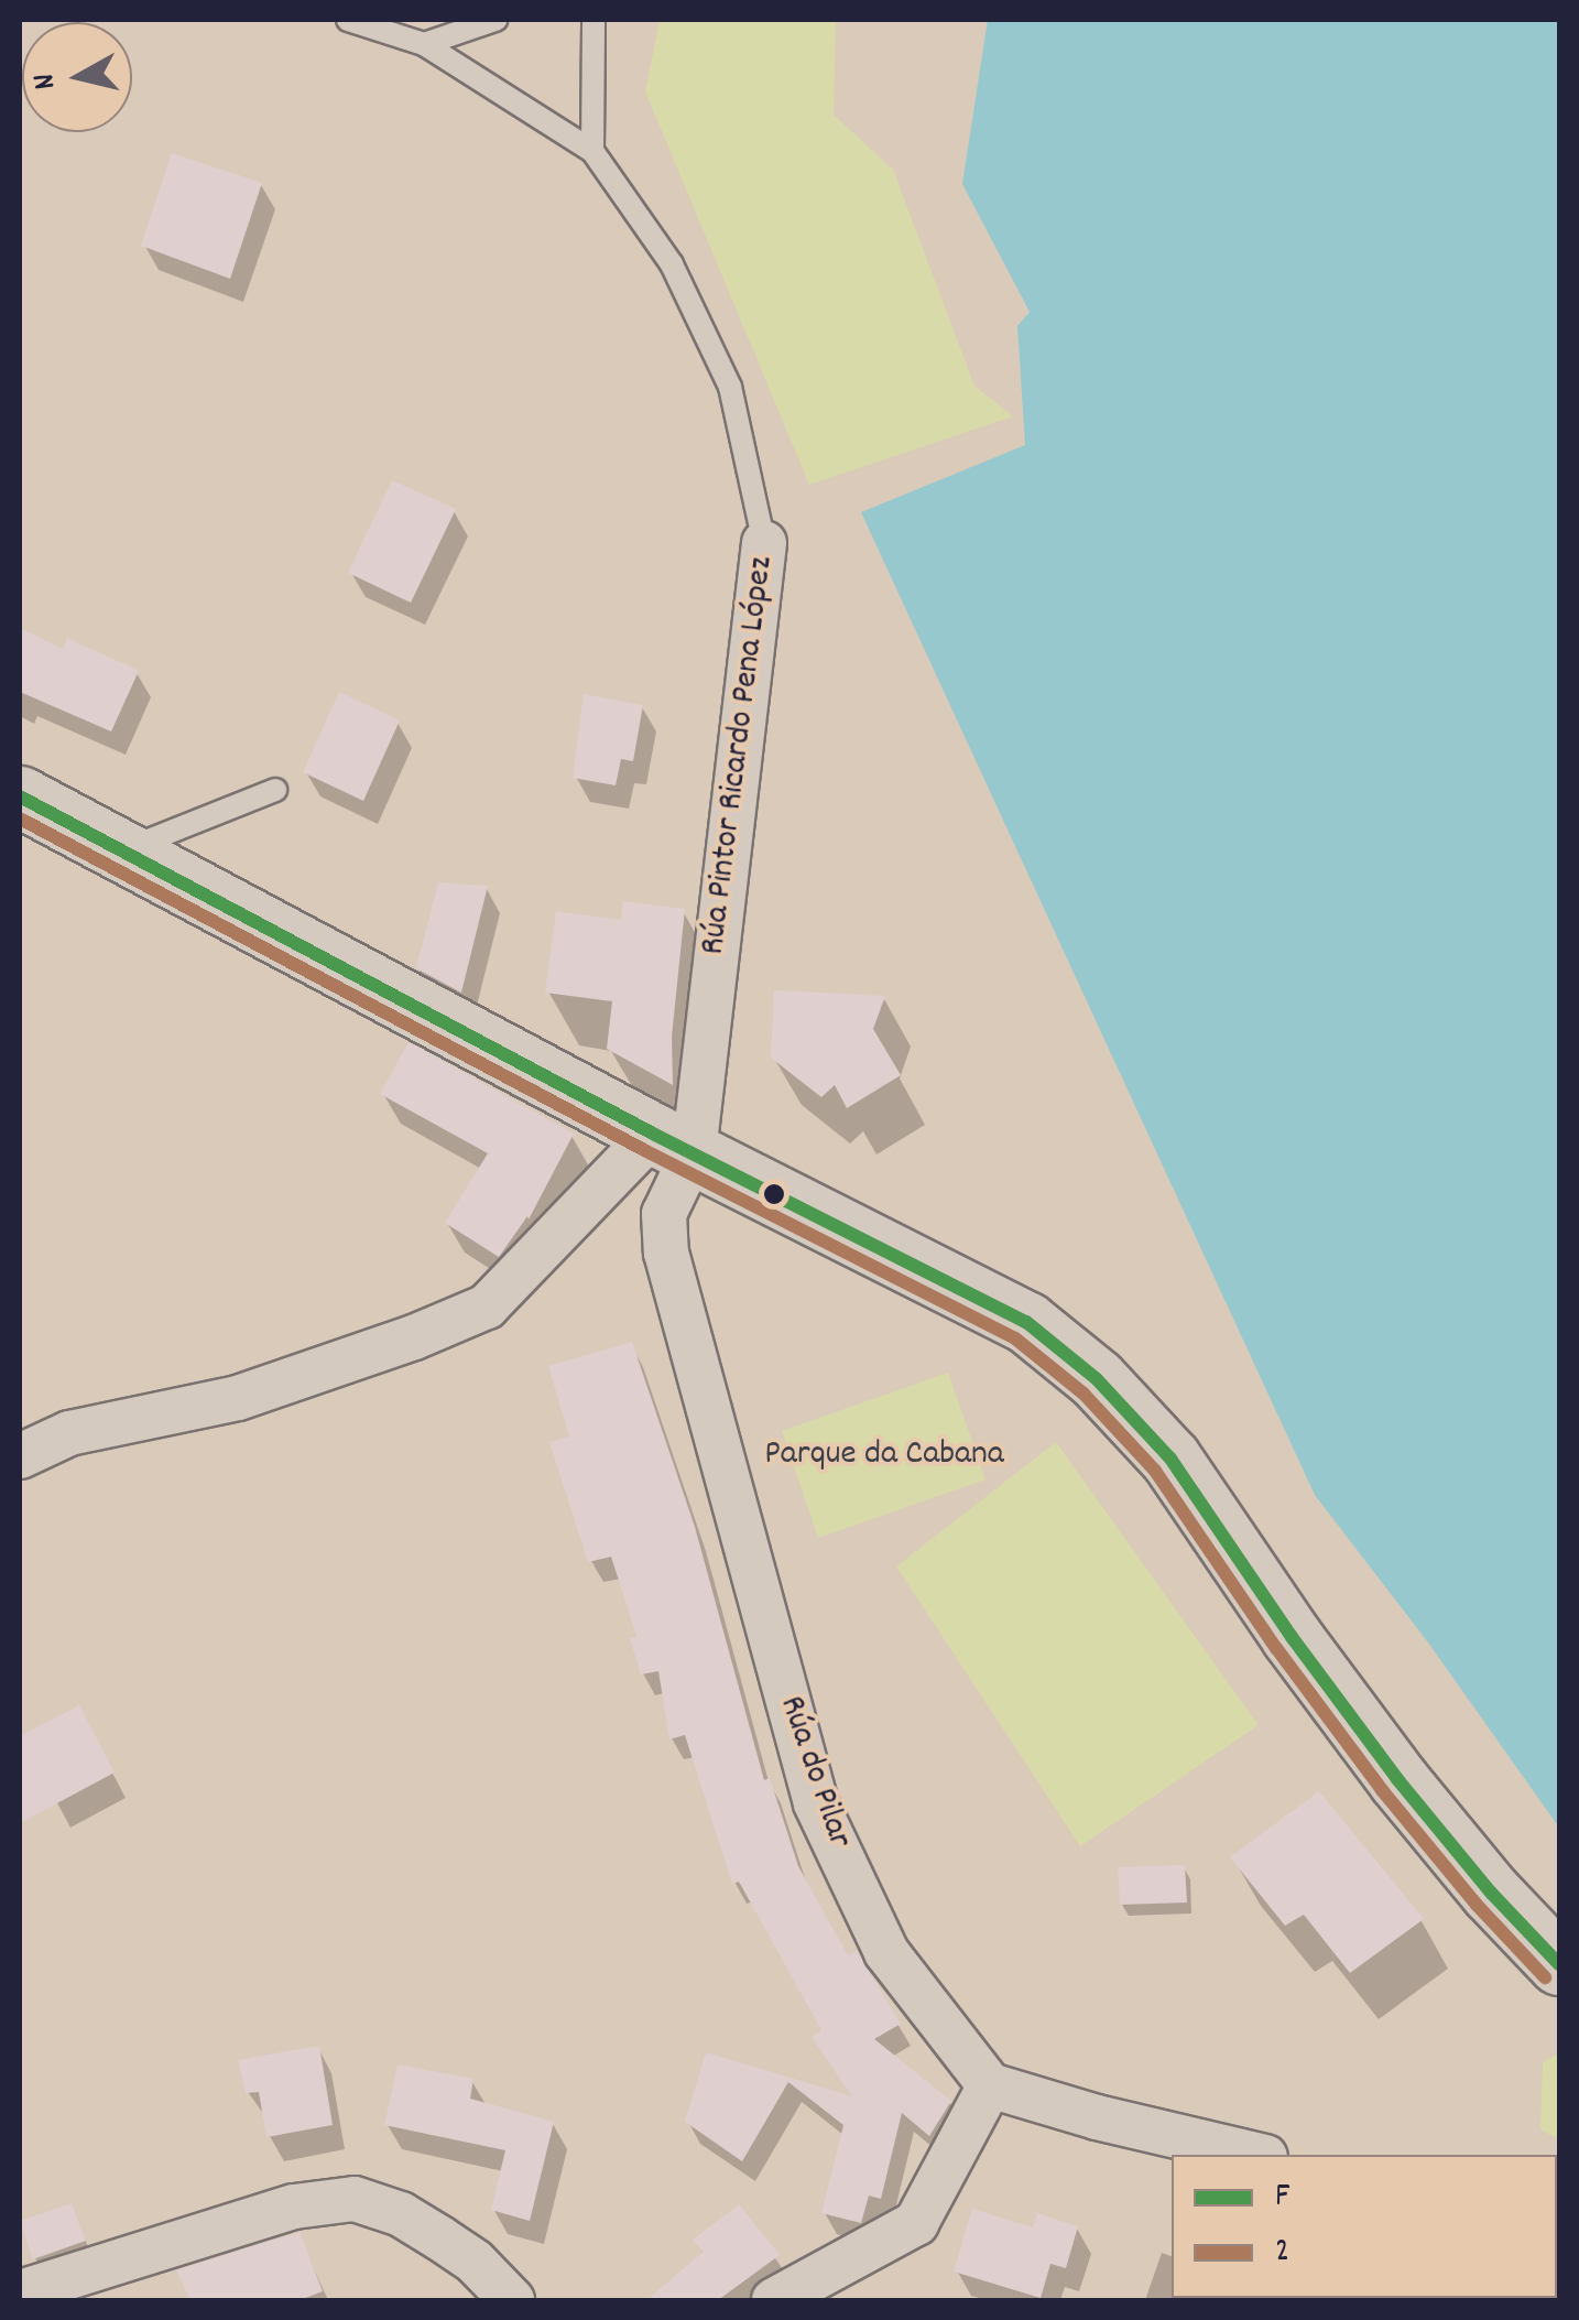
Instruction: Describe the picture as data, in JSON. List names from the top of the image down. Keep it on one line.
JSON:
{"streets":{"street":["Rúa Pintor Ricardo Pena López","Rúa do Pilar"]},"crossings":[["Rúa Pintor Ricardo Pena López","Rúa do Pilar"]],"parks":["Parque da Cabana"],"lines":["transit line F","transit line 2"],"legend":["F","2"],"north":"left"}
